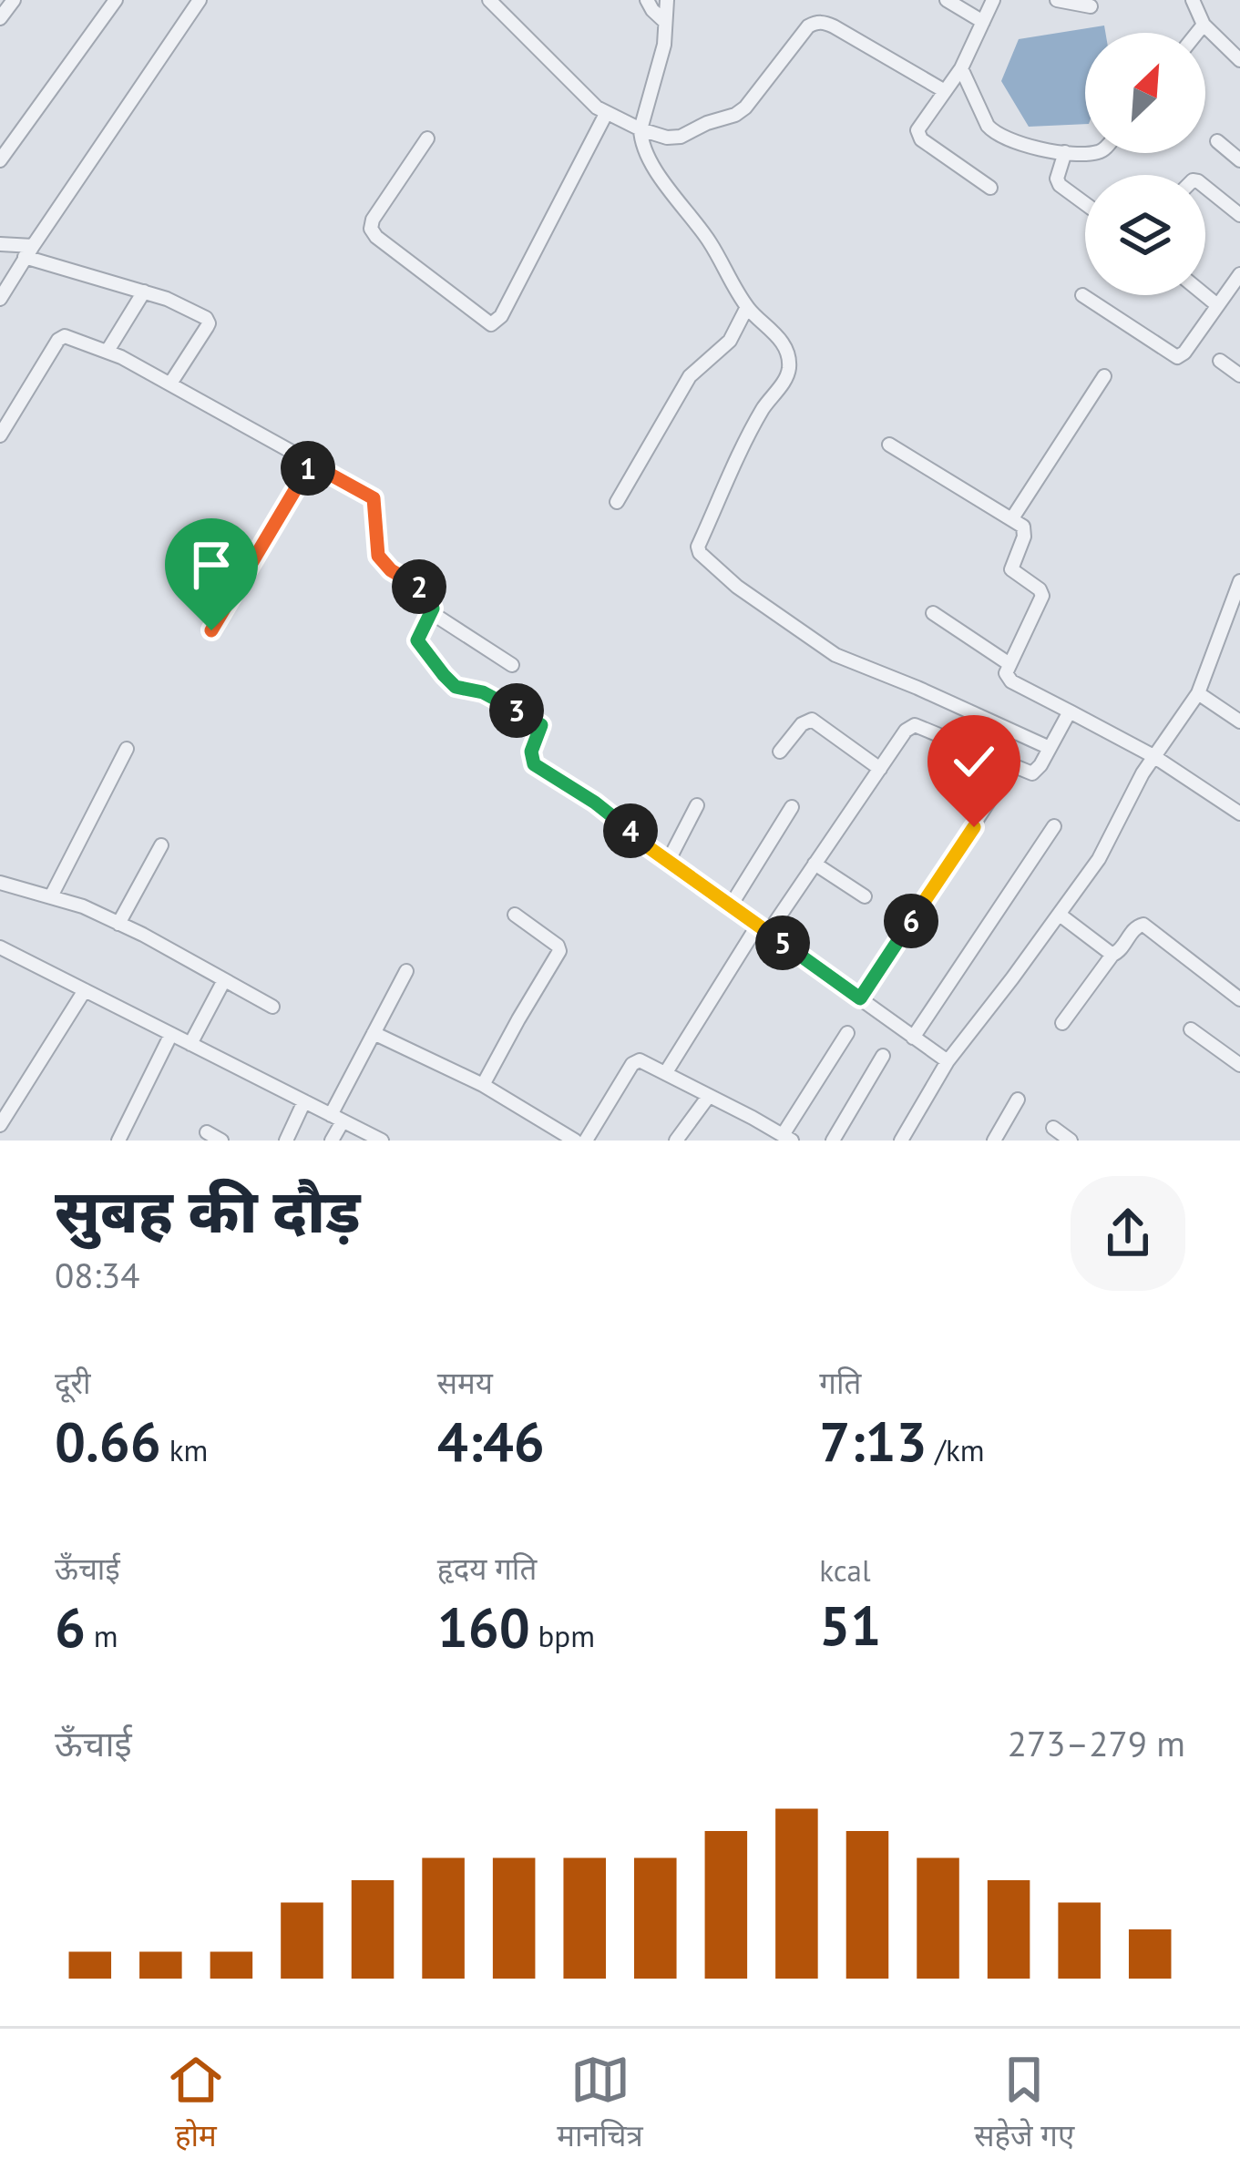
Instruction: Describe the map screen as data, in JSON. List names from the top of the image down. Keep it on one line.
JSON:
{"north":"top right","page":{"pins":["1","2","3","4","6","5"],"heading":["सुबह की दौड़","08:34"],"stats":[["दूरी","0.66 km"],["समय","4:46"],["गति","7:13 /km"],["ऊँचाई","6 m"],["हृदय गति","160 bpm"],["kcal","51"]],"chart":["ऊँचाई","273–279 m"],"tabs":["होम","मानचित्र","सहेजे गए"]}}
